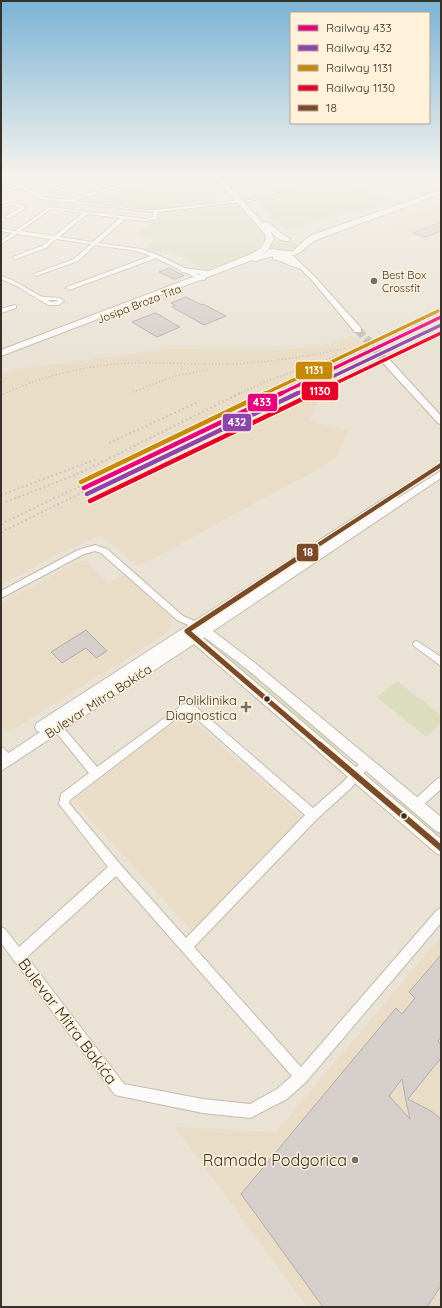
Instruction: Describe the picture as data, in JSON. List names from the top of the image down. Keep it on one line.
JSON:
{"streets":{"main road":["Josipa Broza Tita"],"street":["Bulevar Mitra Bakića"]},"places":{"other":["Best Box Crossfit","Ramada Podgorica"],"health":["Poliklinika Diagnostica"]},"lines":["rail line 1131","rail line 433","rail line 432","rail line 1130","transit line 18"],"legend":["Railway 433","Railway 432","Railway 1131","Railway 1130","18"]}
